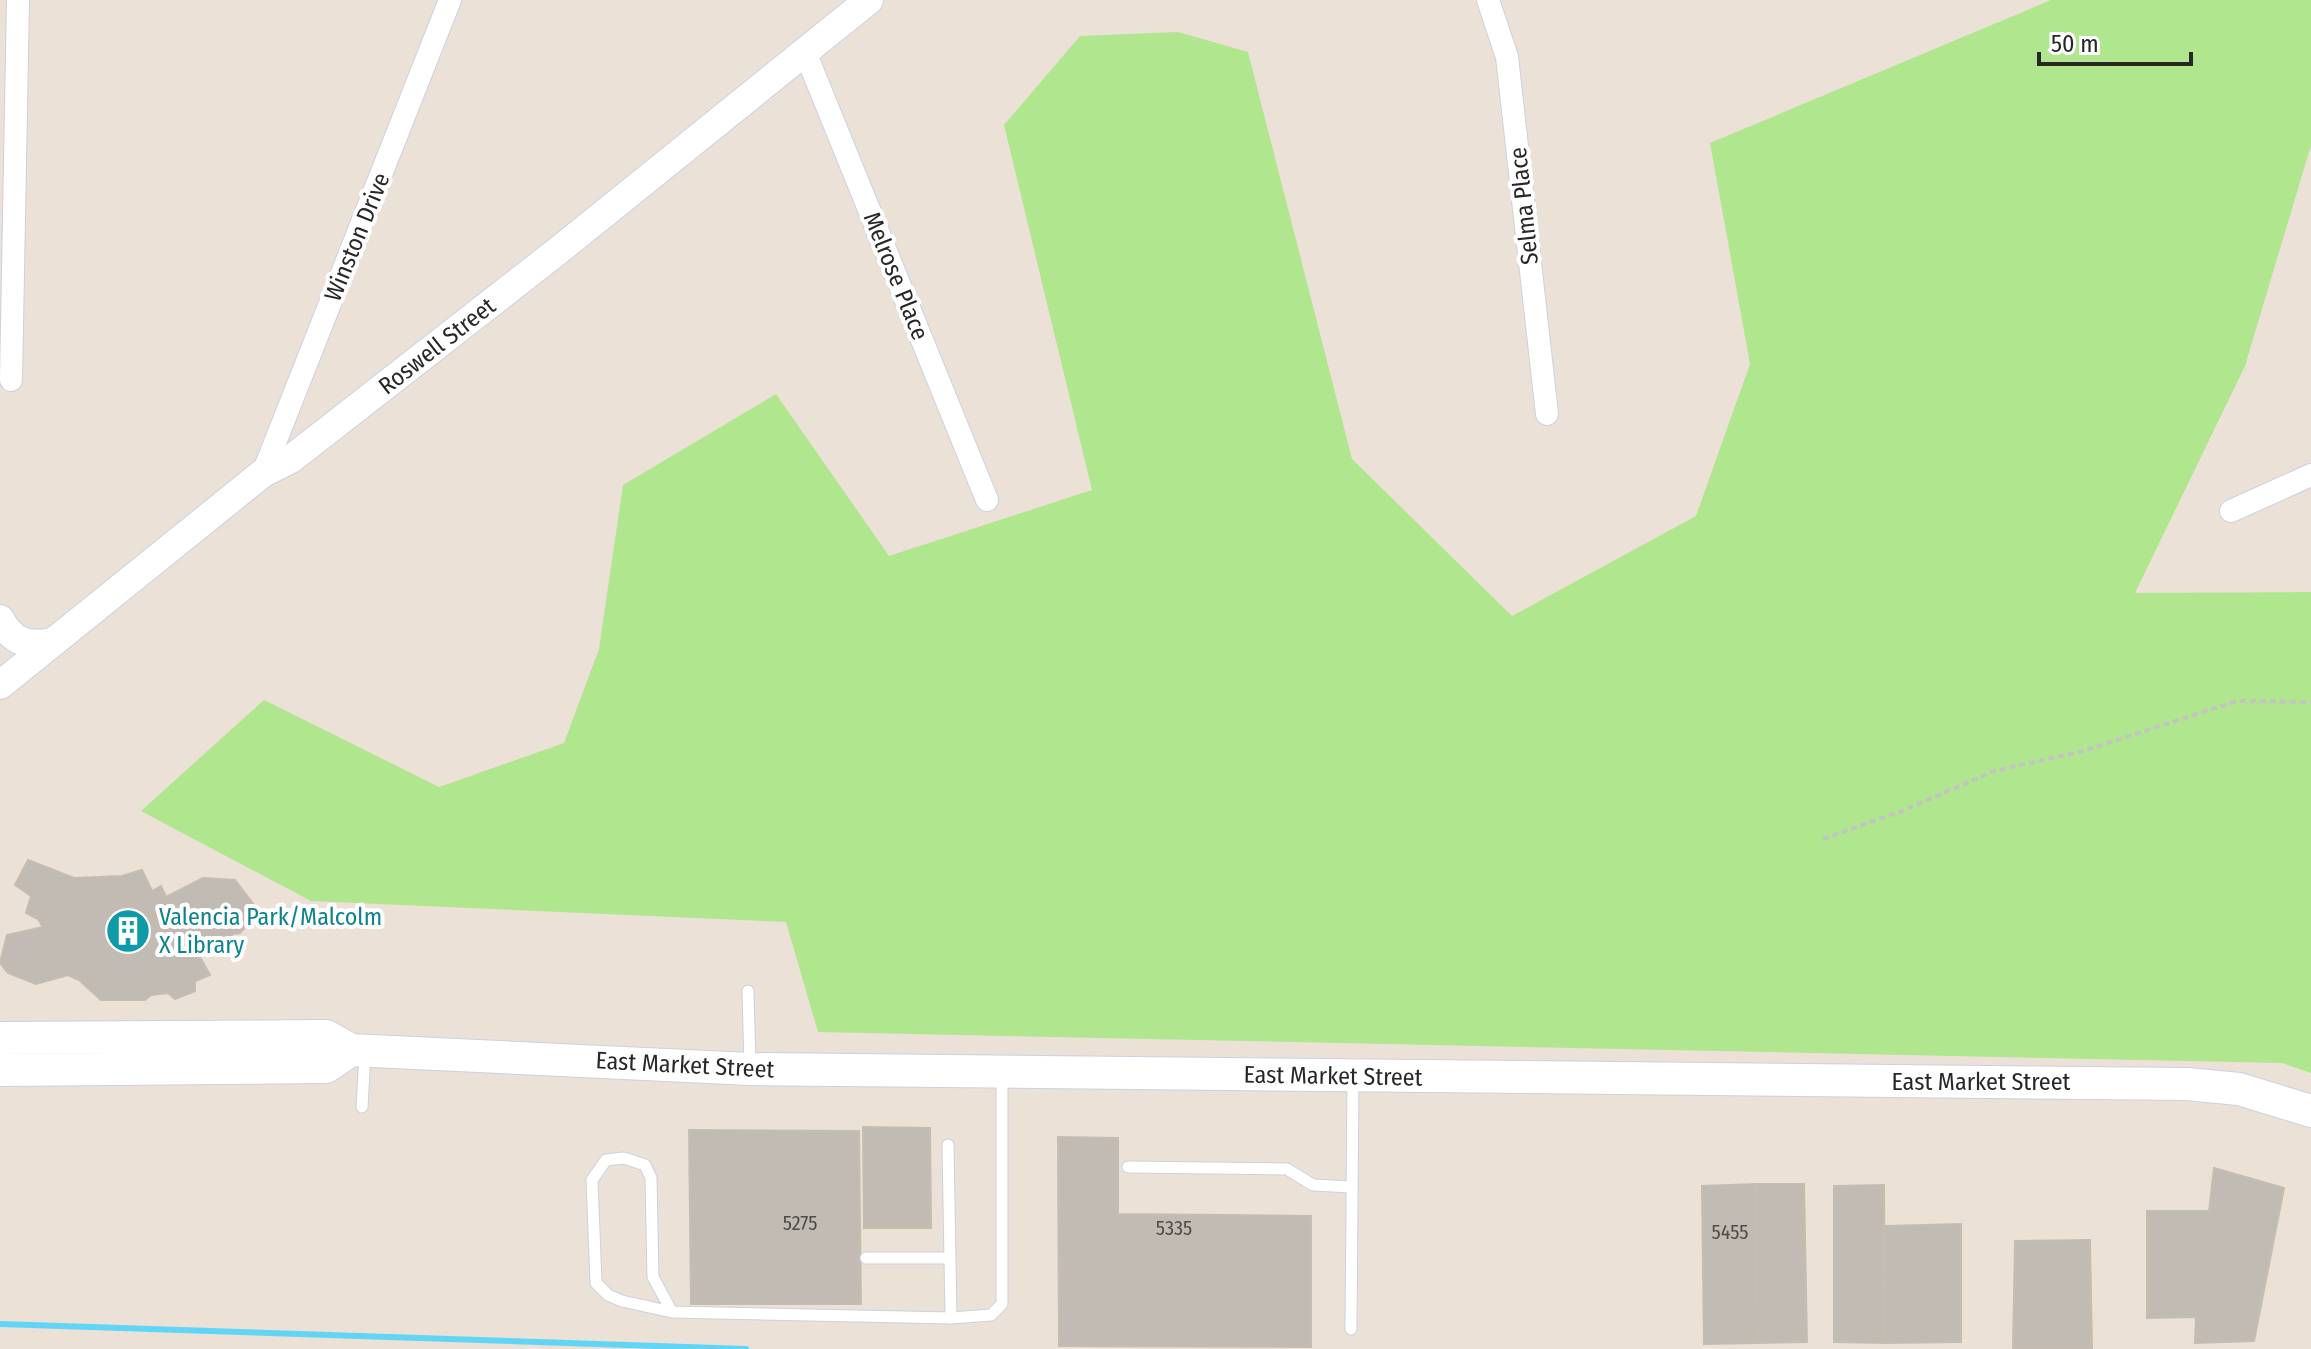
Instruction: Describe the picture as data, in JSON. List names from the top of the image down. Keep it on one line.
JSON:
{"streets":{"main road":["East Market Street"],"street":["Selma Place","Winston Drive","Melrose Place","Roswell Street"]},"crossings":[["Winston Drive","Roswell Street"],["Melrose Place","Roswell Street"]],"places":{"building":["Valencia Park/Malcolm X Library"]},"house_numbers":["5275","5335","5455"],"scale_bar":"50 m"}
